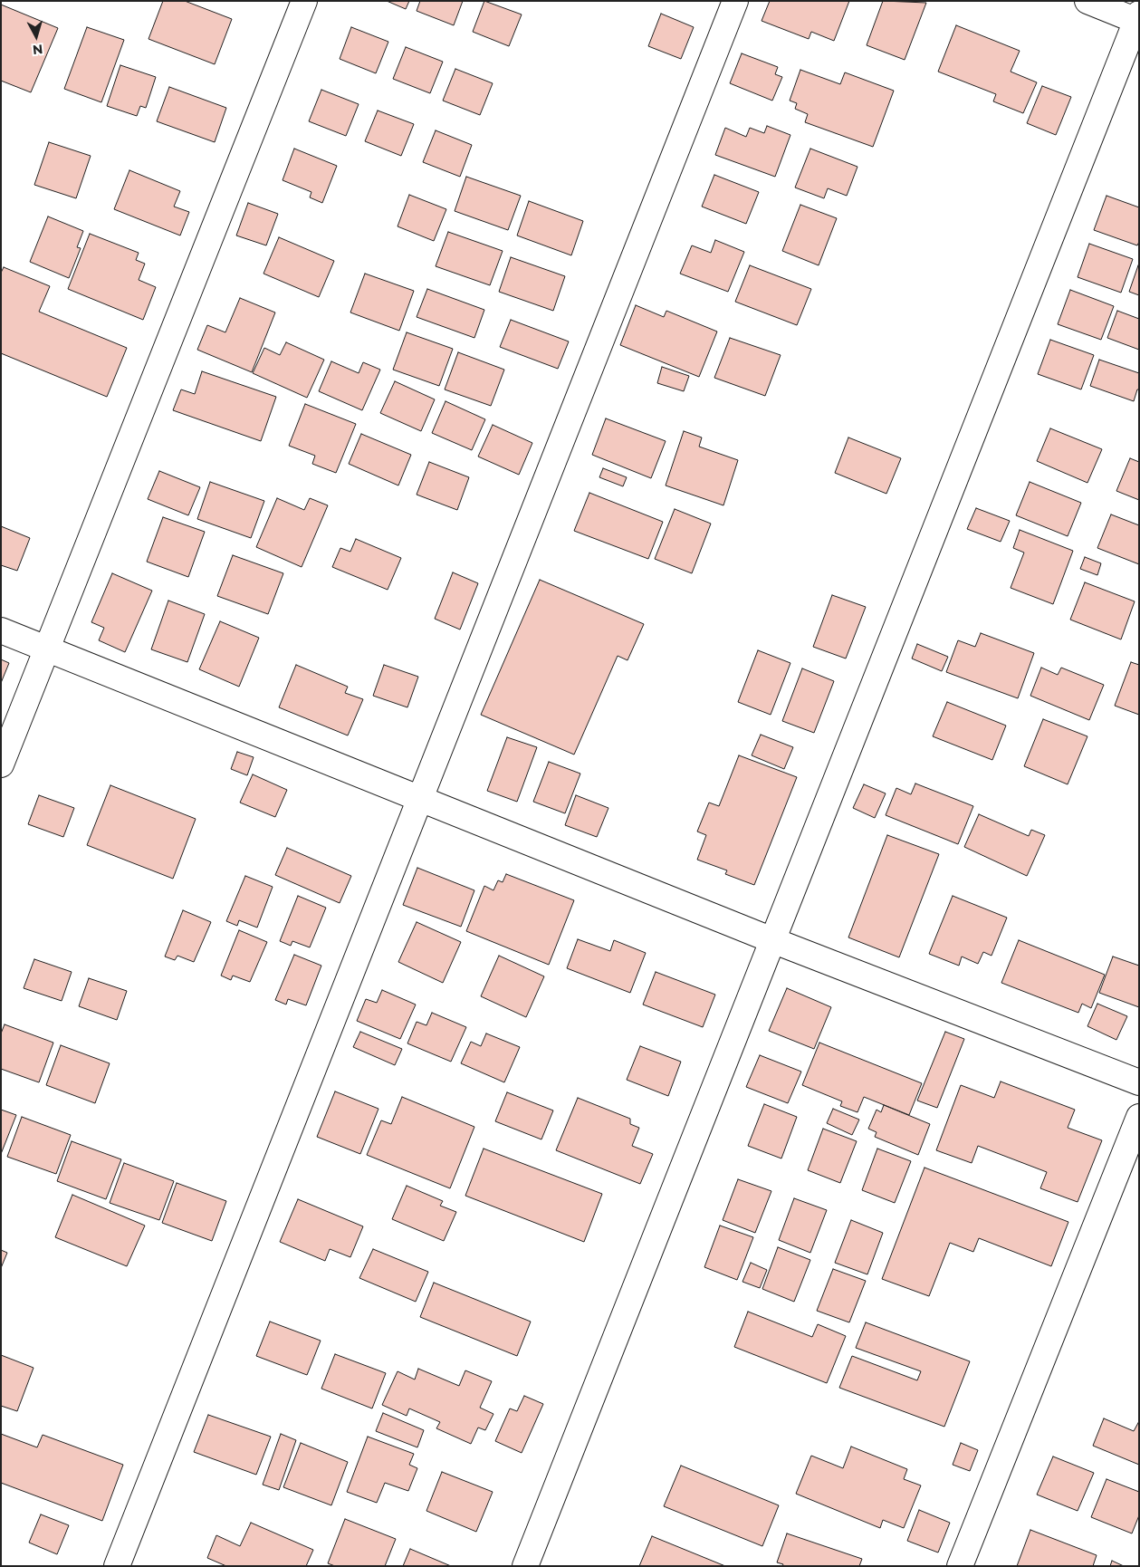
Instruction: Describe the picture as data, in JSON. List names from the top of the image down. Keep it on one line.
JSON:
{"north":"bottom"}
